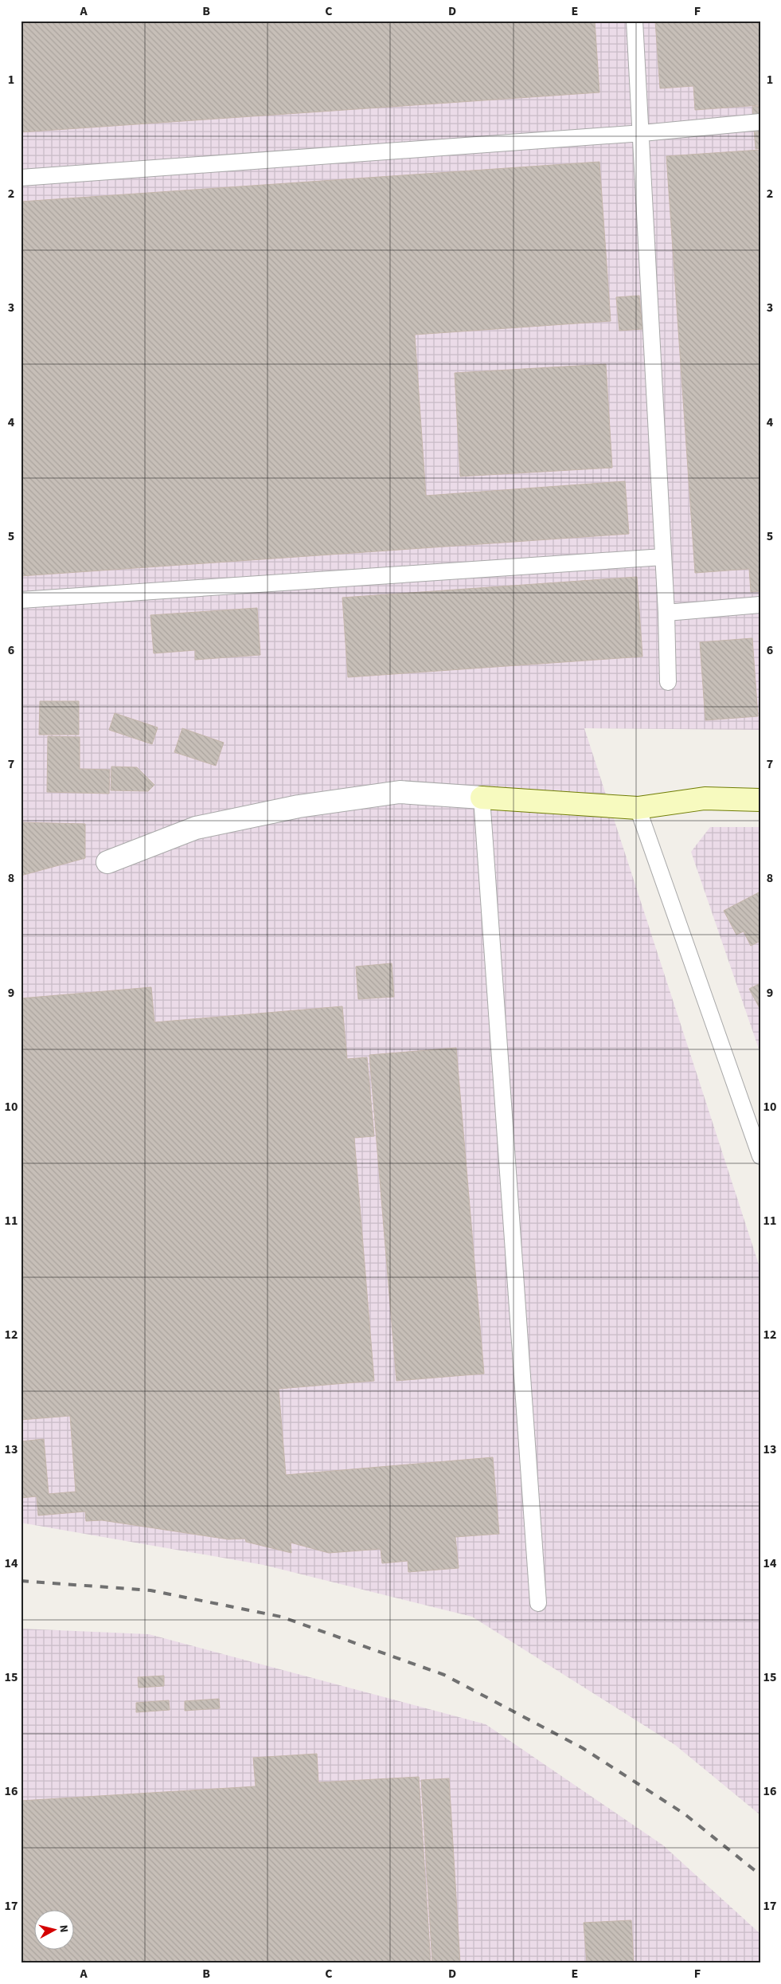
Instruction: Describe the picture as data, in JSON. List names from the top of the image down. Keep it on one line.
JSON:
{"north":"right","grid":{"columns":["A","B","C","D","E","F"],"rows":["1","2","3","4","5","6","7","8","9","10","11","12","13","14","15","16","17"]}}
